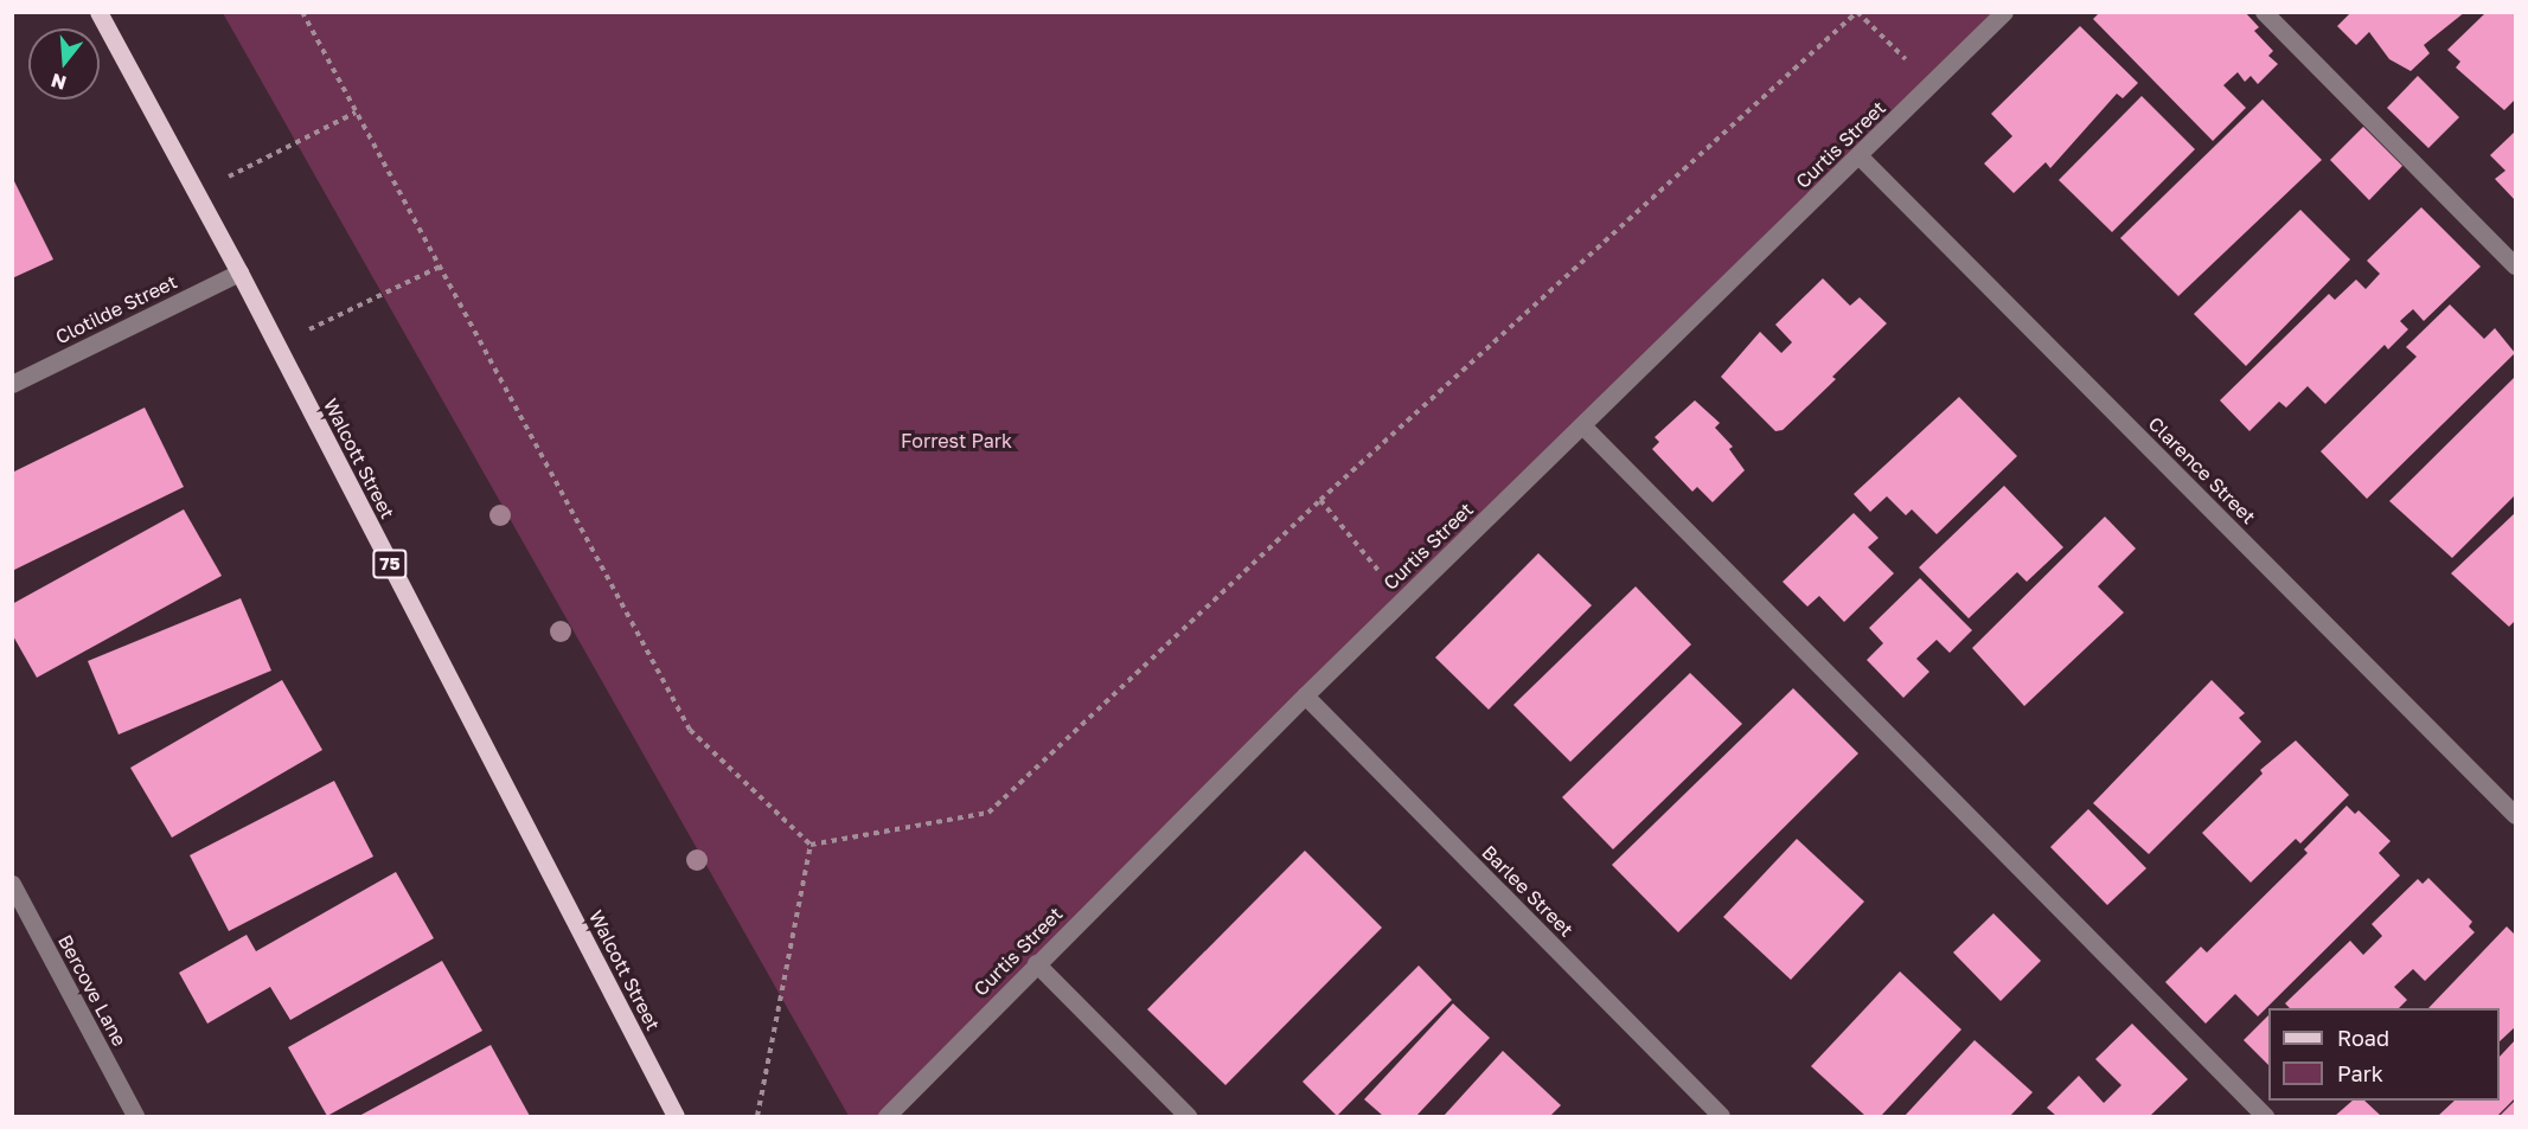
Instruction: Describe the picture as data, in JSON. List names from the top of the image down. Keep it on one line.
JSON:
{"streets":{"main road":["Walcott Street","75"],"street":["Curtis Street","Clotilde Street","Clarence Street","Barlee Street","Bercove Lane"]},"crossings":[["Curtis Street","Clarence Street"],["Curtis Street","Barlee Street"],["Clotilde Street","Walcott Street"]],"parks":["Forrest Park"],"legend":["Road","Park"],"north":"bottom"}
